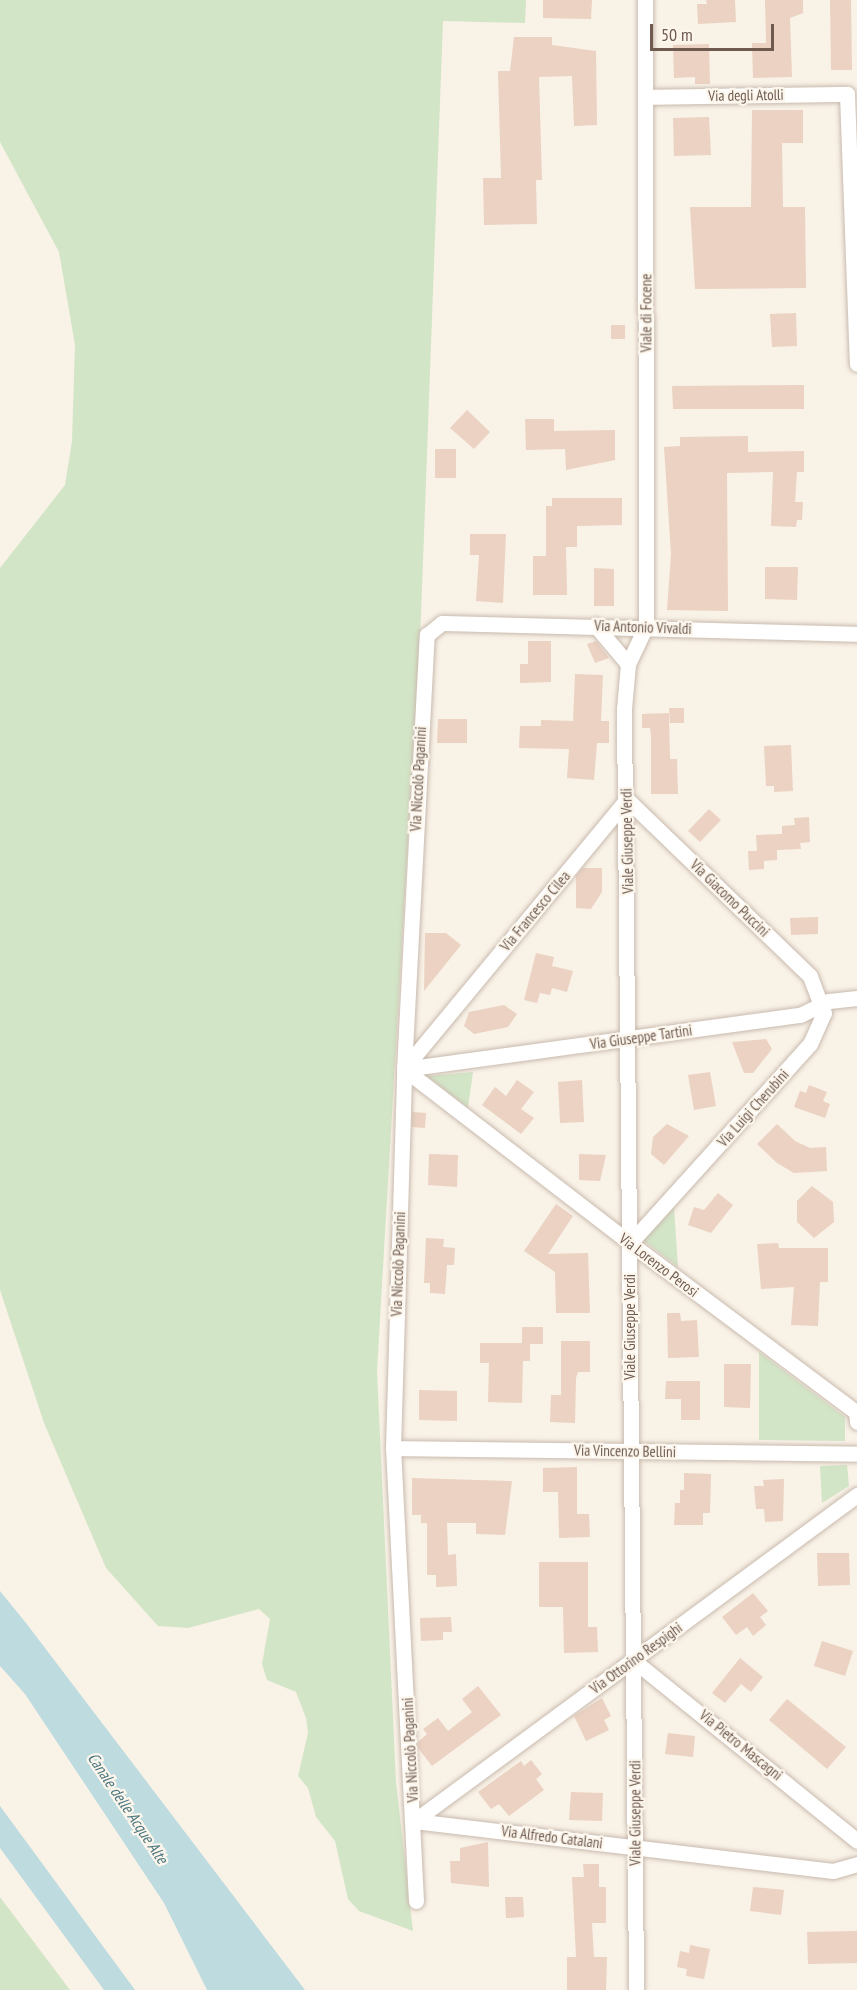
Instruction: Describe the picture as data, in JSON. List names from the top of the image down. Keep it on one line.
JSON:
{"streets":{"street":["Via degli Atolli","Viale di Focene","Via Antonio Vivaldi","Via Niccolò Paganini","Viale Giuseppe Verdi","Via Giacomo Puccini","Via Francesco Cilea","Via Giuseppe Tartini","Via Luigi Cherubini","Via Lorenzo Perosi","Via Vincenzo Bellini","Via Ottorino Respighi","Via Pietro Mascagni","Via Alfredo Catalani"]},"crossings":[["Via degli Atolli","Viale di Focene"],["Viale di Focene","Via Antonio Vivaldi"],["Via Antonio Vivaldi","Via Niccolò Paganini"],["Via Niccolò Paganini","Via Francesco Cilea"],["Via Niccolò Paganini","Via Giuseppe Tartini"],["Via Niccolò Paganini","Via Lorenzo Perosi"],["Via Niccolò Paganini","Via Vincenzo Bellini"],["Via Niccolò Paganini","Via Ottorino Respighi"],["Via Niccolò Paganini","Via Alfredo Catalani"],["Viale Giuseppe Verdi","Via Giacomo Puccini"],["Viale Giuseppe Verdi","Via Francesco Cilea"],["Viale Giuseppe Verdi","Via Giuseppe Tartini"],["Viale Giuseppe Verdi","Via Luigi Cherubini"],["Viale Giuseppe Verdi","Via Lorenzo Perosi"],["Viale Giuseppe Verdi","Via Vincenzo Bellini"],["Viale Giuseppe Verdi","Via Ottorino Respighi"],["Viale Giuseppe Verdi","Via Pietro Mascagni"],["Viale Giuseppe Verdi","Via Alfredo Catalani"],["Via Giacomo Puccini","Via Francesco Cilea"],["Via Giacomo Puccini","Via Giuseppe Tartini"],["Via Giacomo Puccini","Via Luigi Cherubini"],["Via Francesco Cilea","Via Giuseppe Tartini"],["Via Francesco Cilea","Via Lorenzo Perosi"],["Via Giuseppe Tartini","Via Luigi Cherubini"],["Via Giuseppe Tartini","Via Lorenzo Perosi"],["Via Luigi Cherubini","Via Lorenzo Perosi"],["Via Ottorino Respighi","Via Pietro Mascagni"],["Via Ottorino Respighi","Via Alfredo Catalani"]],"water":["Canale delle Acque Alte"],"scale_bar":"50 m"}
